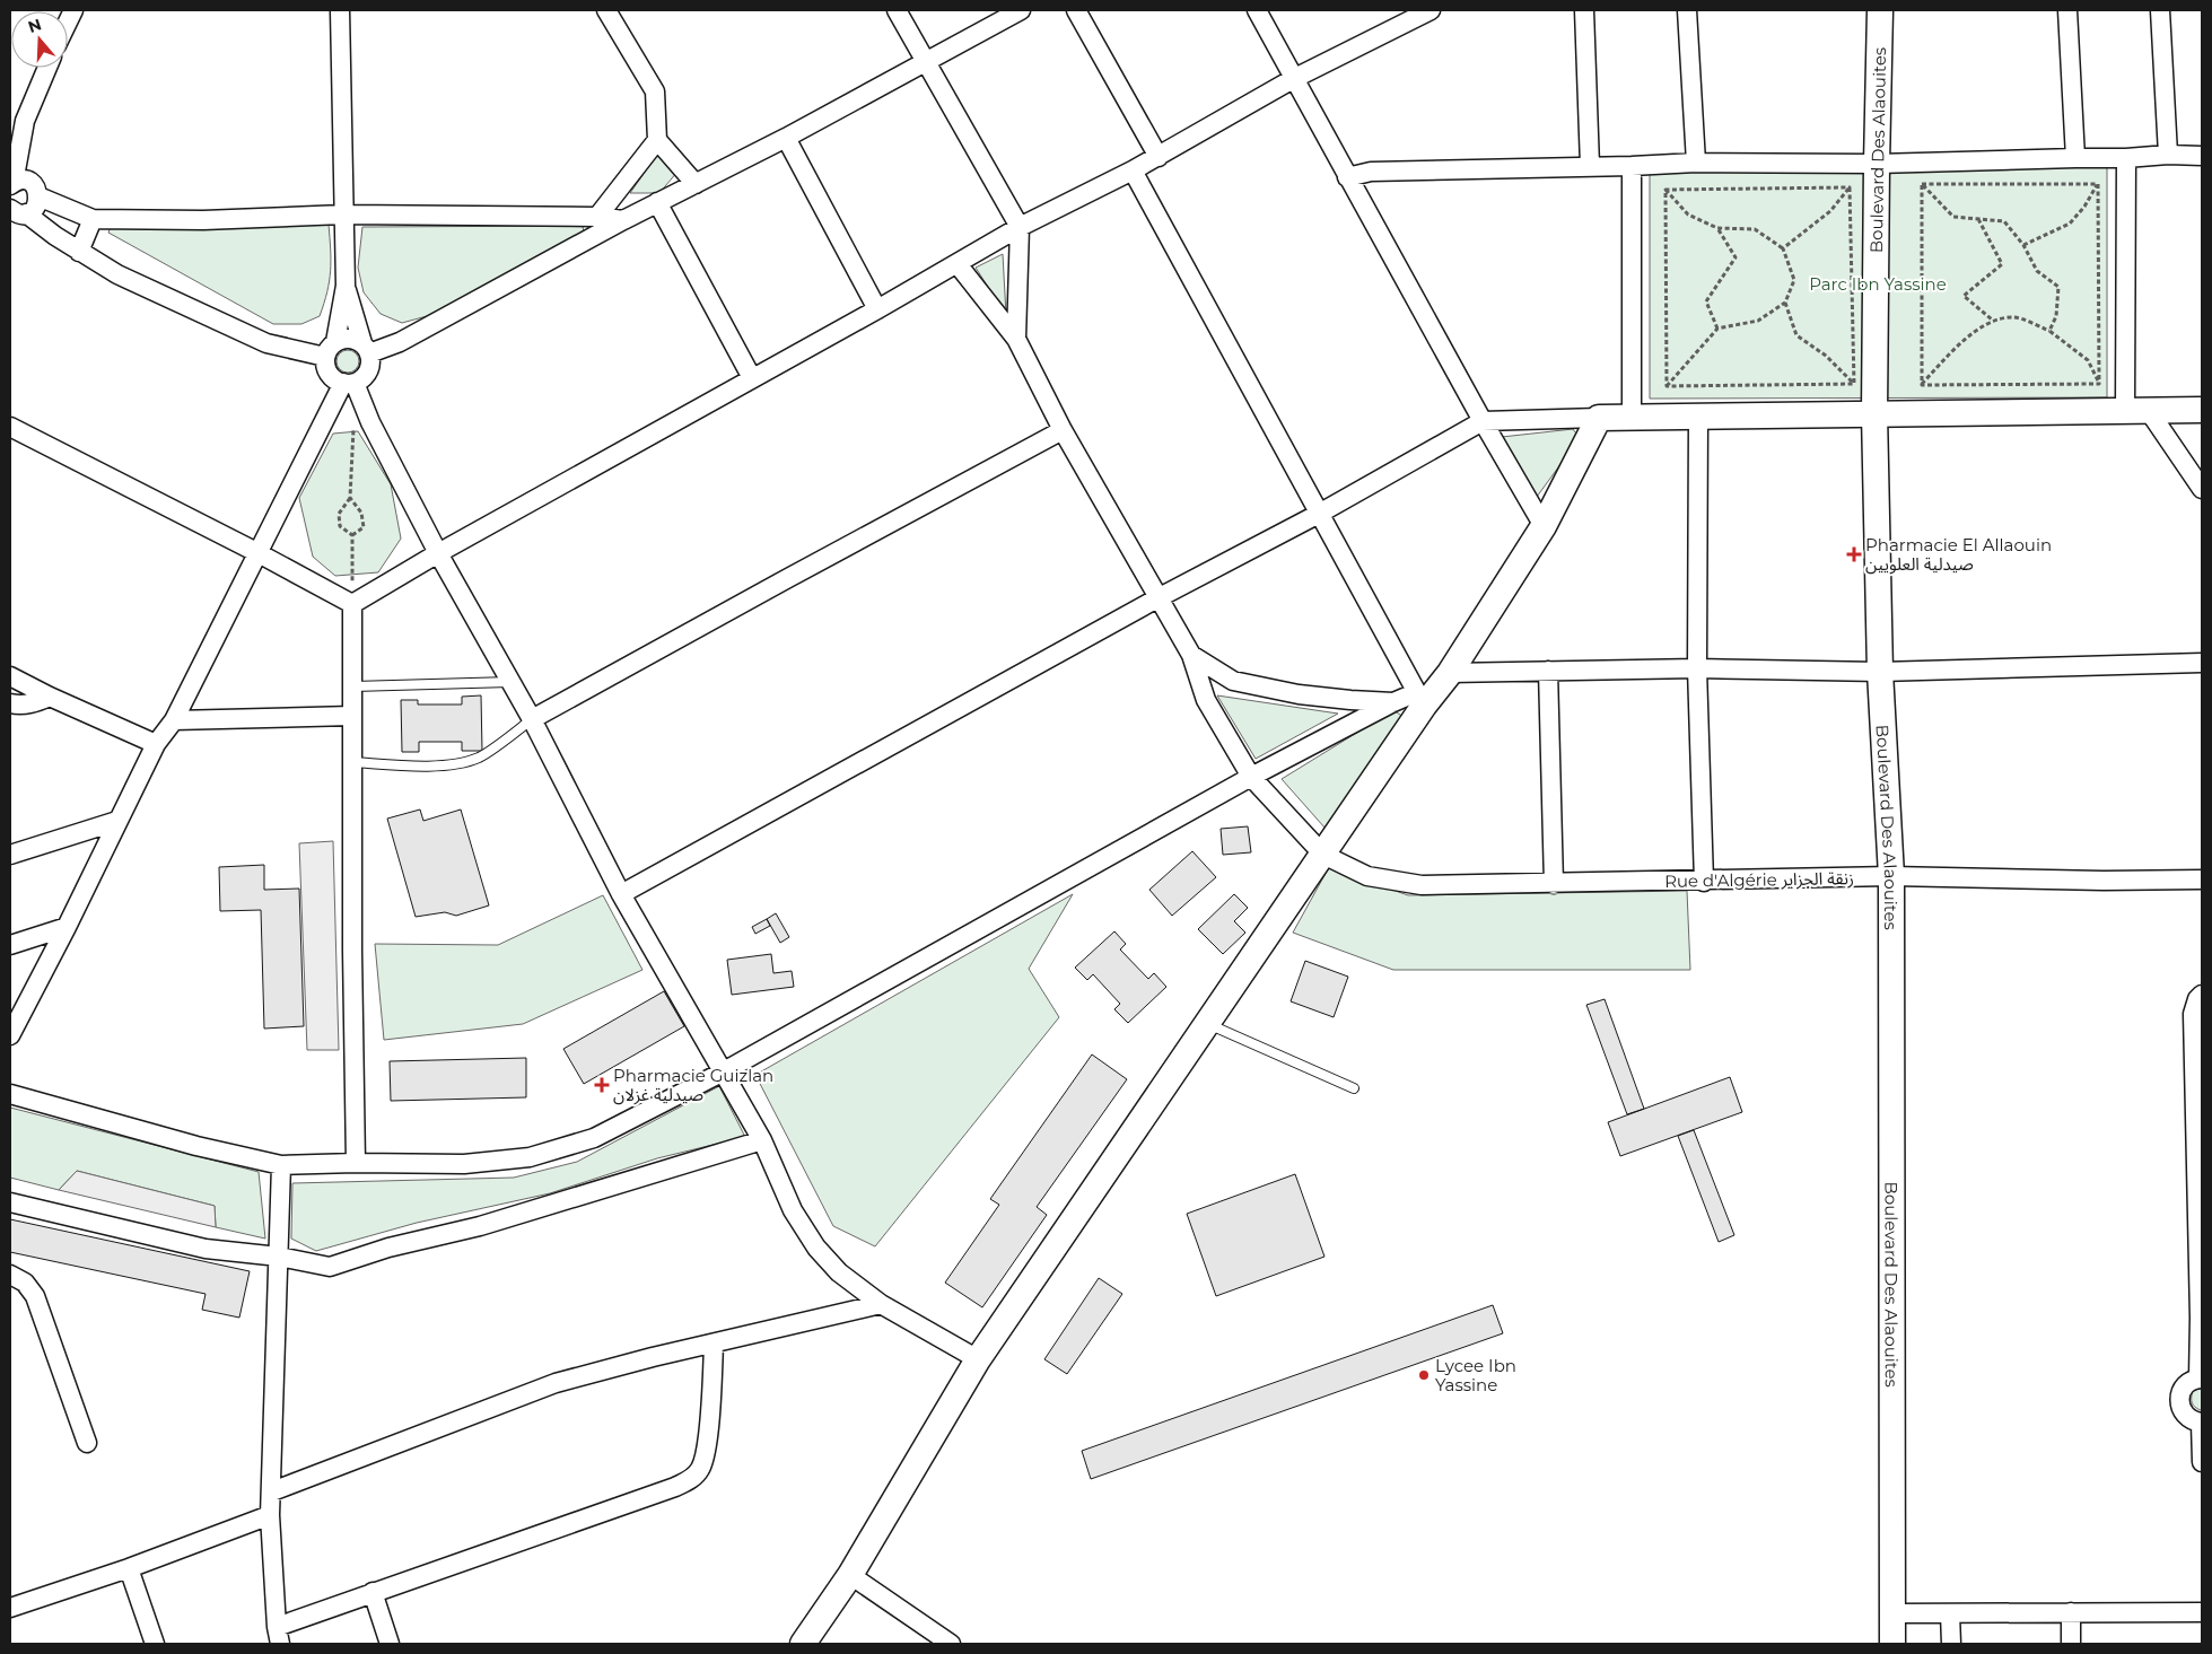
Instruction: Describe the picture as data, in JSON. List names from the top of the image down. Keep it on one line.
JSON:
{"streets":{"street":["Boulevard Des Alaouites","Rue d'Algérie زنقة الجزاير"]},"crossings":[["Boulevard Des Alaouites","Rue d'Algérie زنقة الجزاير"]],"parks":["Parc Ibn Yassine"],"places":{"health":["Pharmacie El Allaouin صيدلية العلويين","Pharmacie Guizlan صيدلية غزلان"],"other":["Lycee Ibn Yassine"]},"north":"top"}
